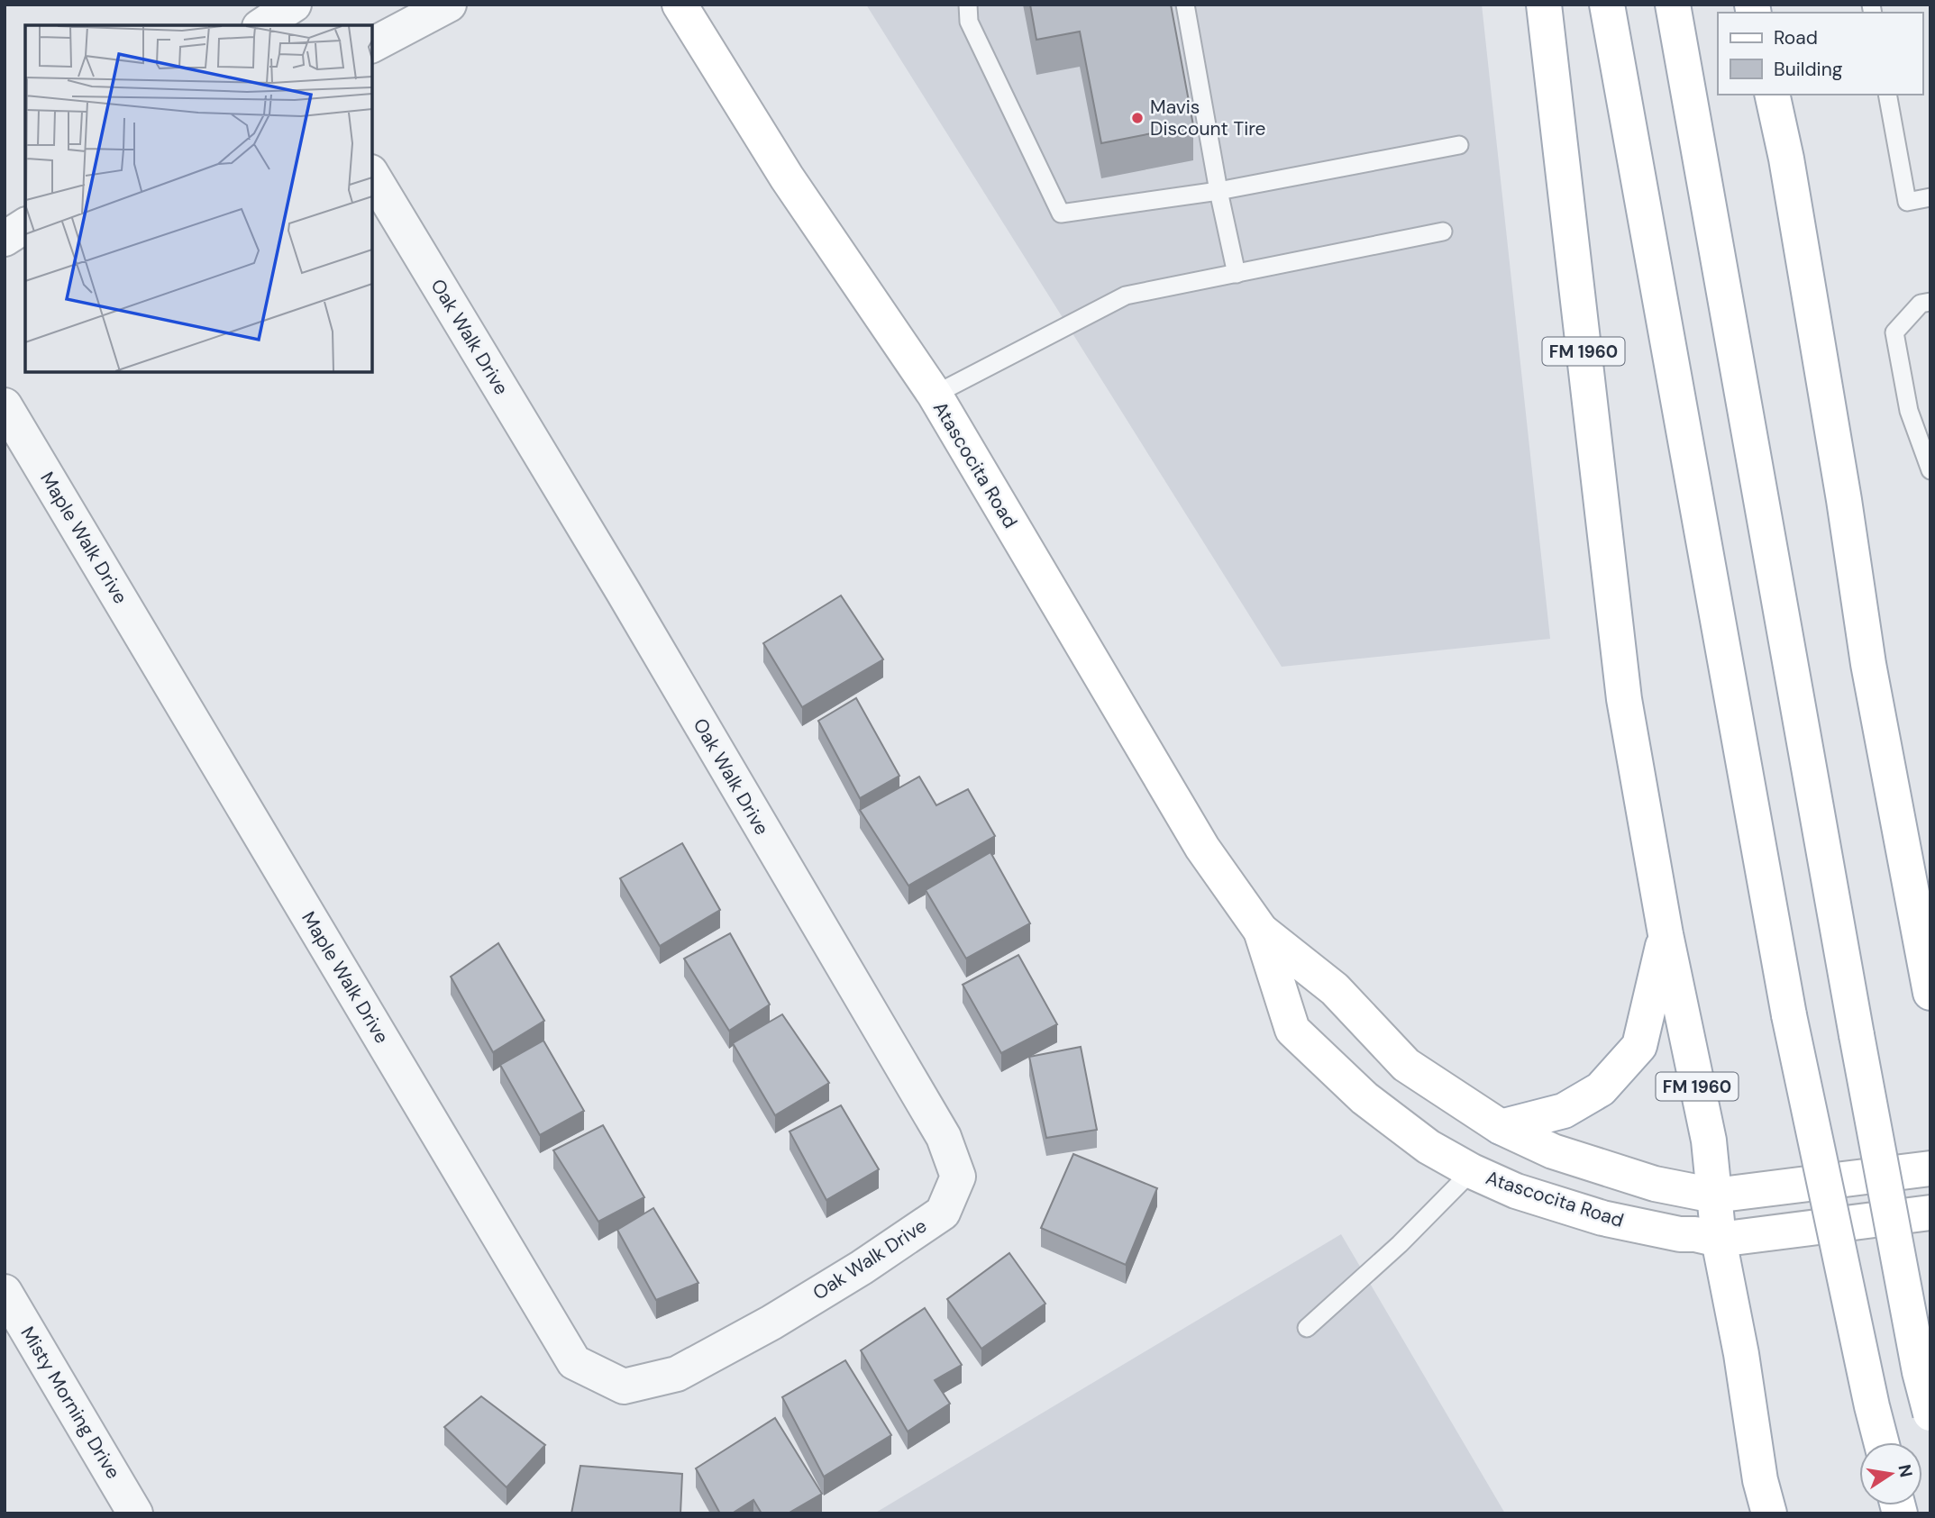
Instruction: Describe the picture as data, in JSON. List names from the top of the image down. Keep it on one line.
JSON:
{"streets":{"main road":["FM 1960","Atascocita Road"],"street":["Oak Walk Drive","Maple Walk Drive","Misty Morning Drive"]},"crossings":[["Oak Walk Drive","Maple Walk Drive"],["FM 1960","Atascocita Road"]],"places":["Mavis Discount Tire"],"legend":["Road","Building"],"north":"right"}
